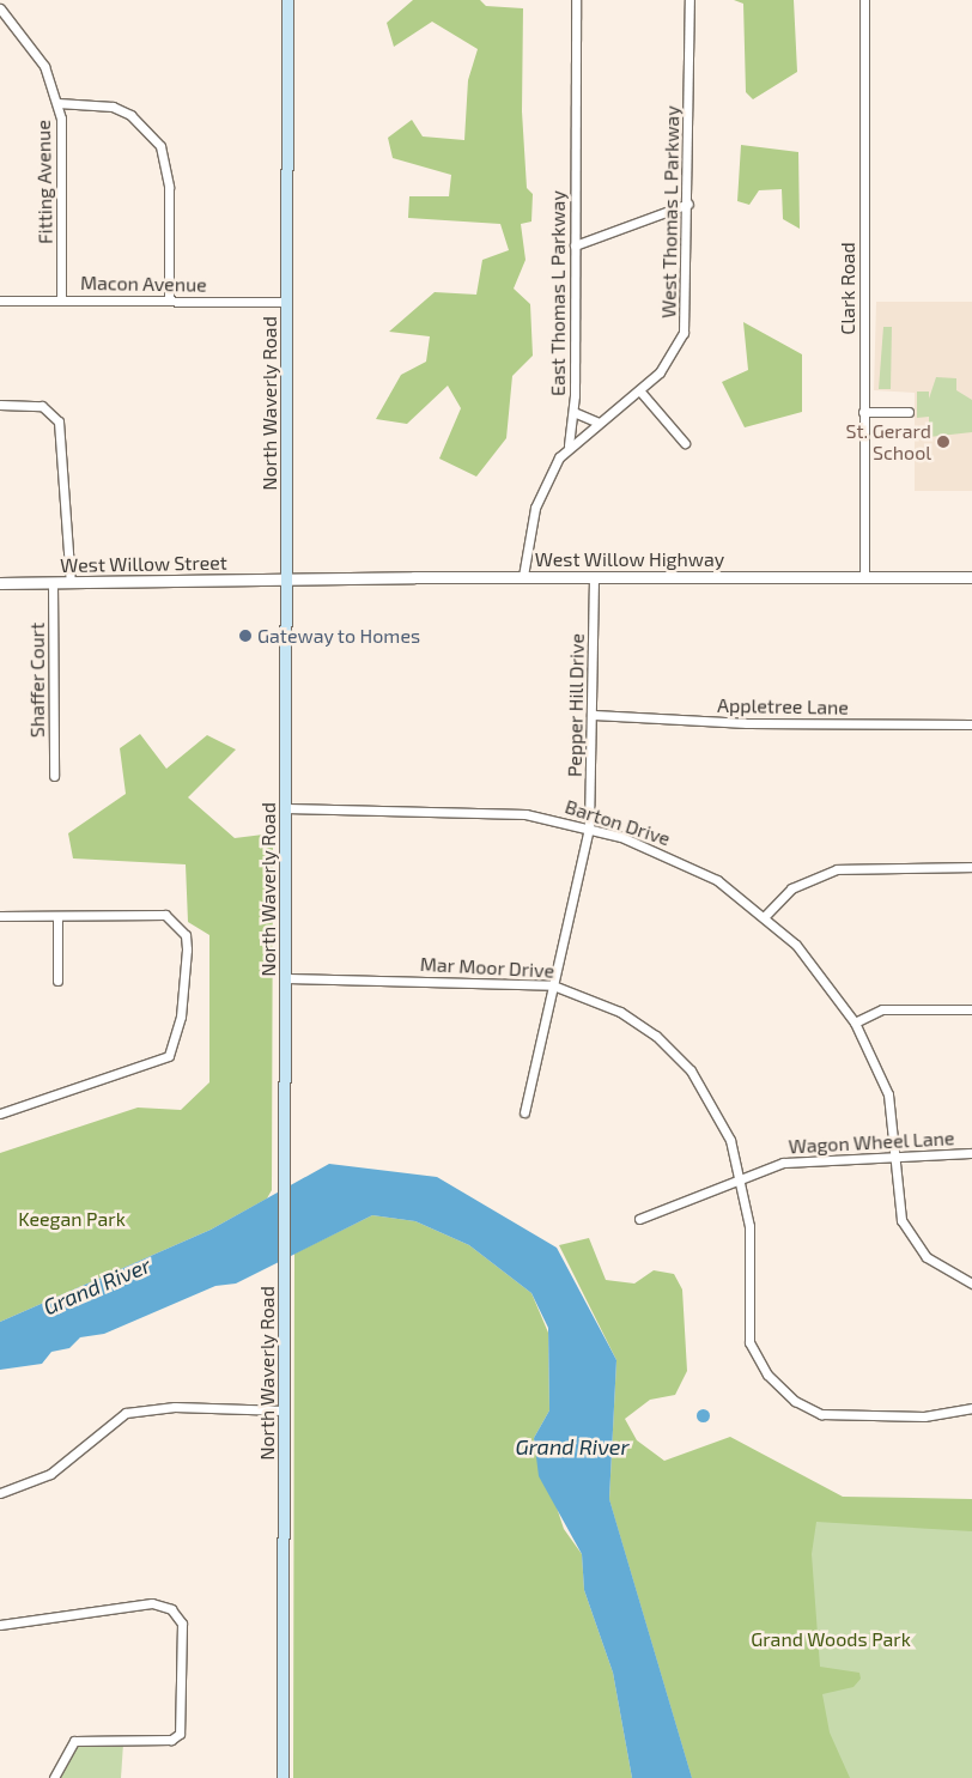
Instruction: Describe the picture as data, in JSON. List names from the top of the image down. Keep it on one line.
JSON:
{"streets":{"main road":["North Waverly Road"],"street":["Fitting Avenue","West Thomas L Parkway","Macon Avenue","Clark Road","East Thomas L Parkway","West Willow Highway","West Willow Street","Shaffer Court","Pepper Hill Drive","Appletree Lane","Barton Drive","Mar Moor Drive","Wagon Wheel Lane"]},"crossings":[["Fitting Avenue","Macon Avenue"],["West Thomas L Parkway","East Thomas L Parkway"],["Macon Avenue","North Waverly Road"],["Clark Road","West Willow Highway"],["East Thomas L Parkway","West Willow Highway"],["North Waverly Road","West Willow Highway"],["North Waverly Road","West Willow Street"],["North Waverly Road","Barton Drive"],["North Waverly Road","Mar Moor Drive"],["West Willow Highway","West Willow Street"],["West Willow Highway","Pepper Hill Drive"],["West Willow Street","Shaffer Court"],["Pepper Hill Drive","Appletree Lane"],["Pepper Hill Drive","Barton Drive"],["Pepper Hill Drive","Mar Moor Drive"],["Barton Drive","Wagon Wheel Lane"],["Mar Moor Drive","Wagon Wheel Lane"]],"water":["Grand River"],"parks":["Keegan Park","Grand Woods Park"],"places":["St. Gerard School","Gateway to Homes"]}
